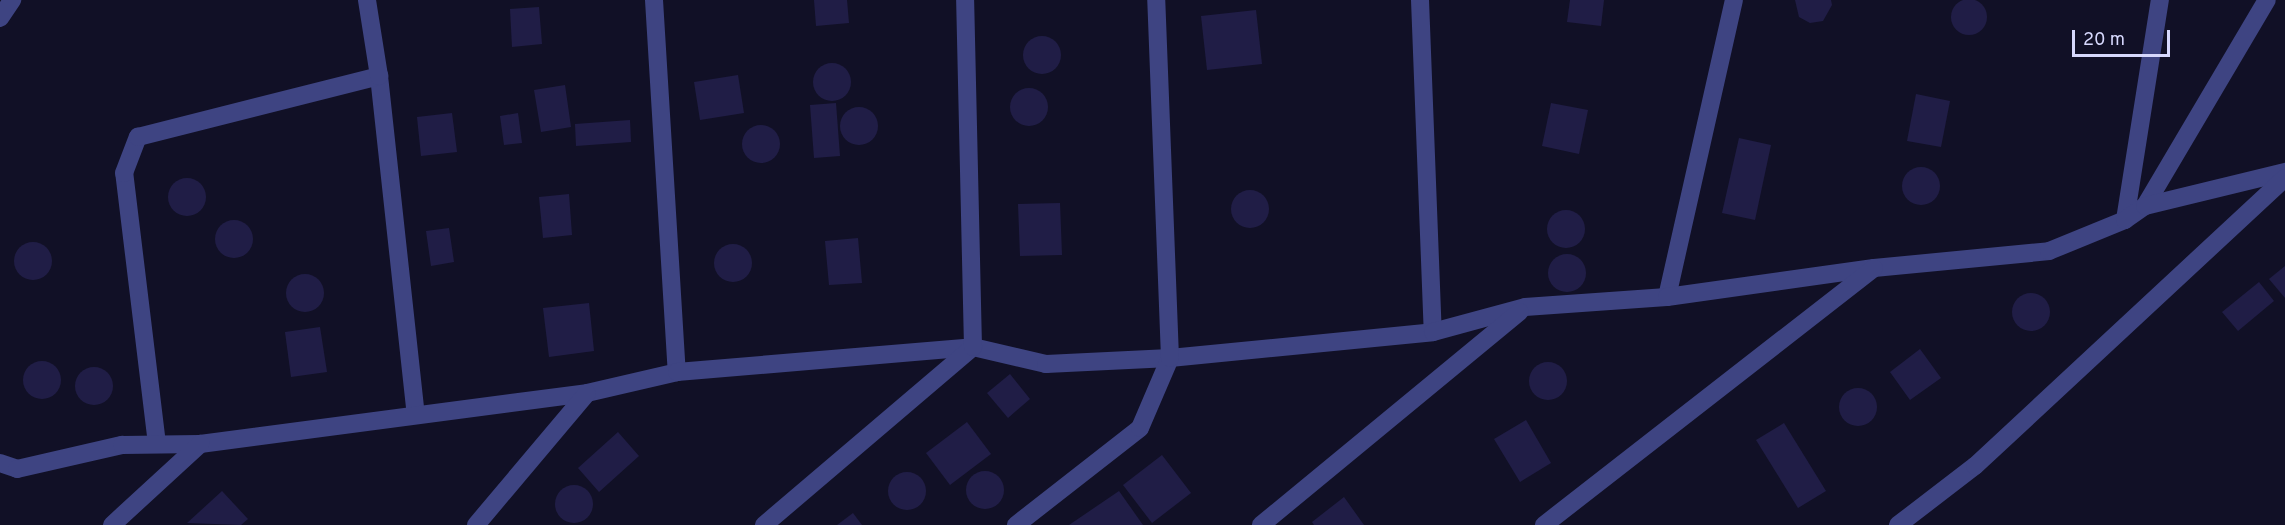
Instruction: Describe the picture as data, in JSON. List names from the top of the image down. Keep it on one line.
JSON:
{"scale_bar":"20 m"}
